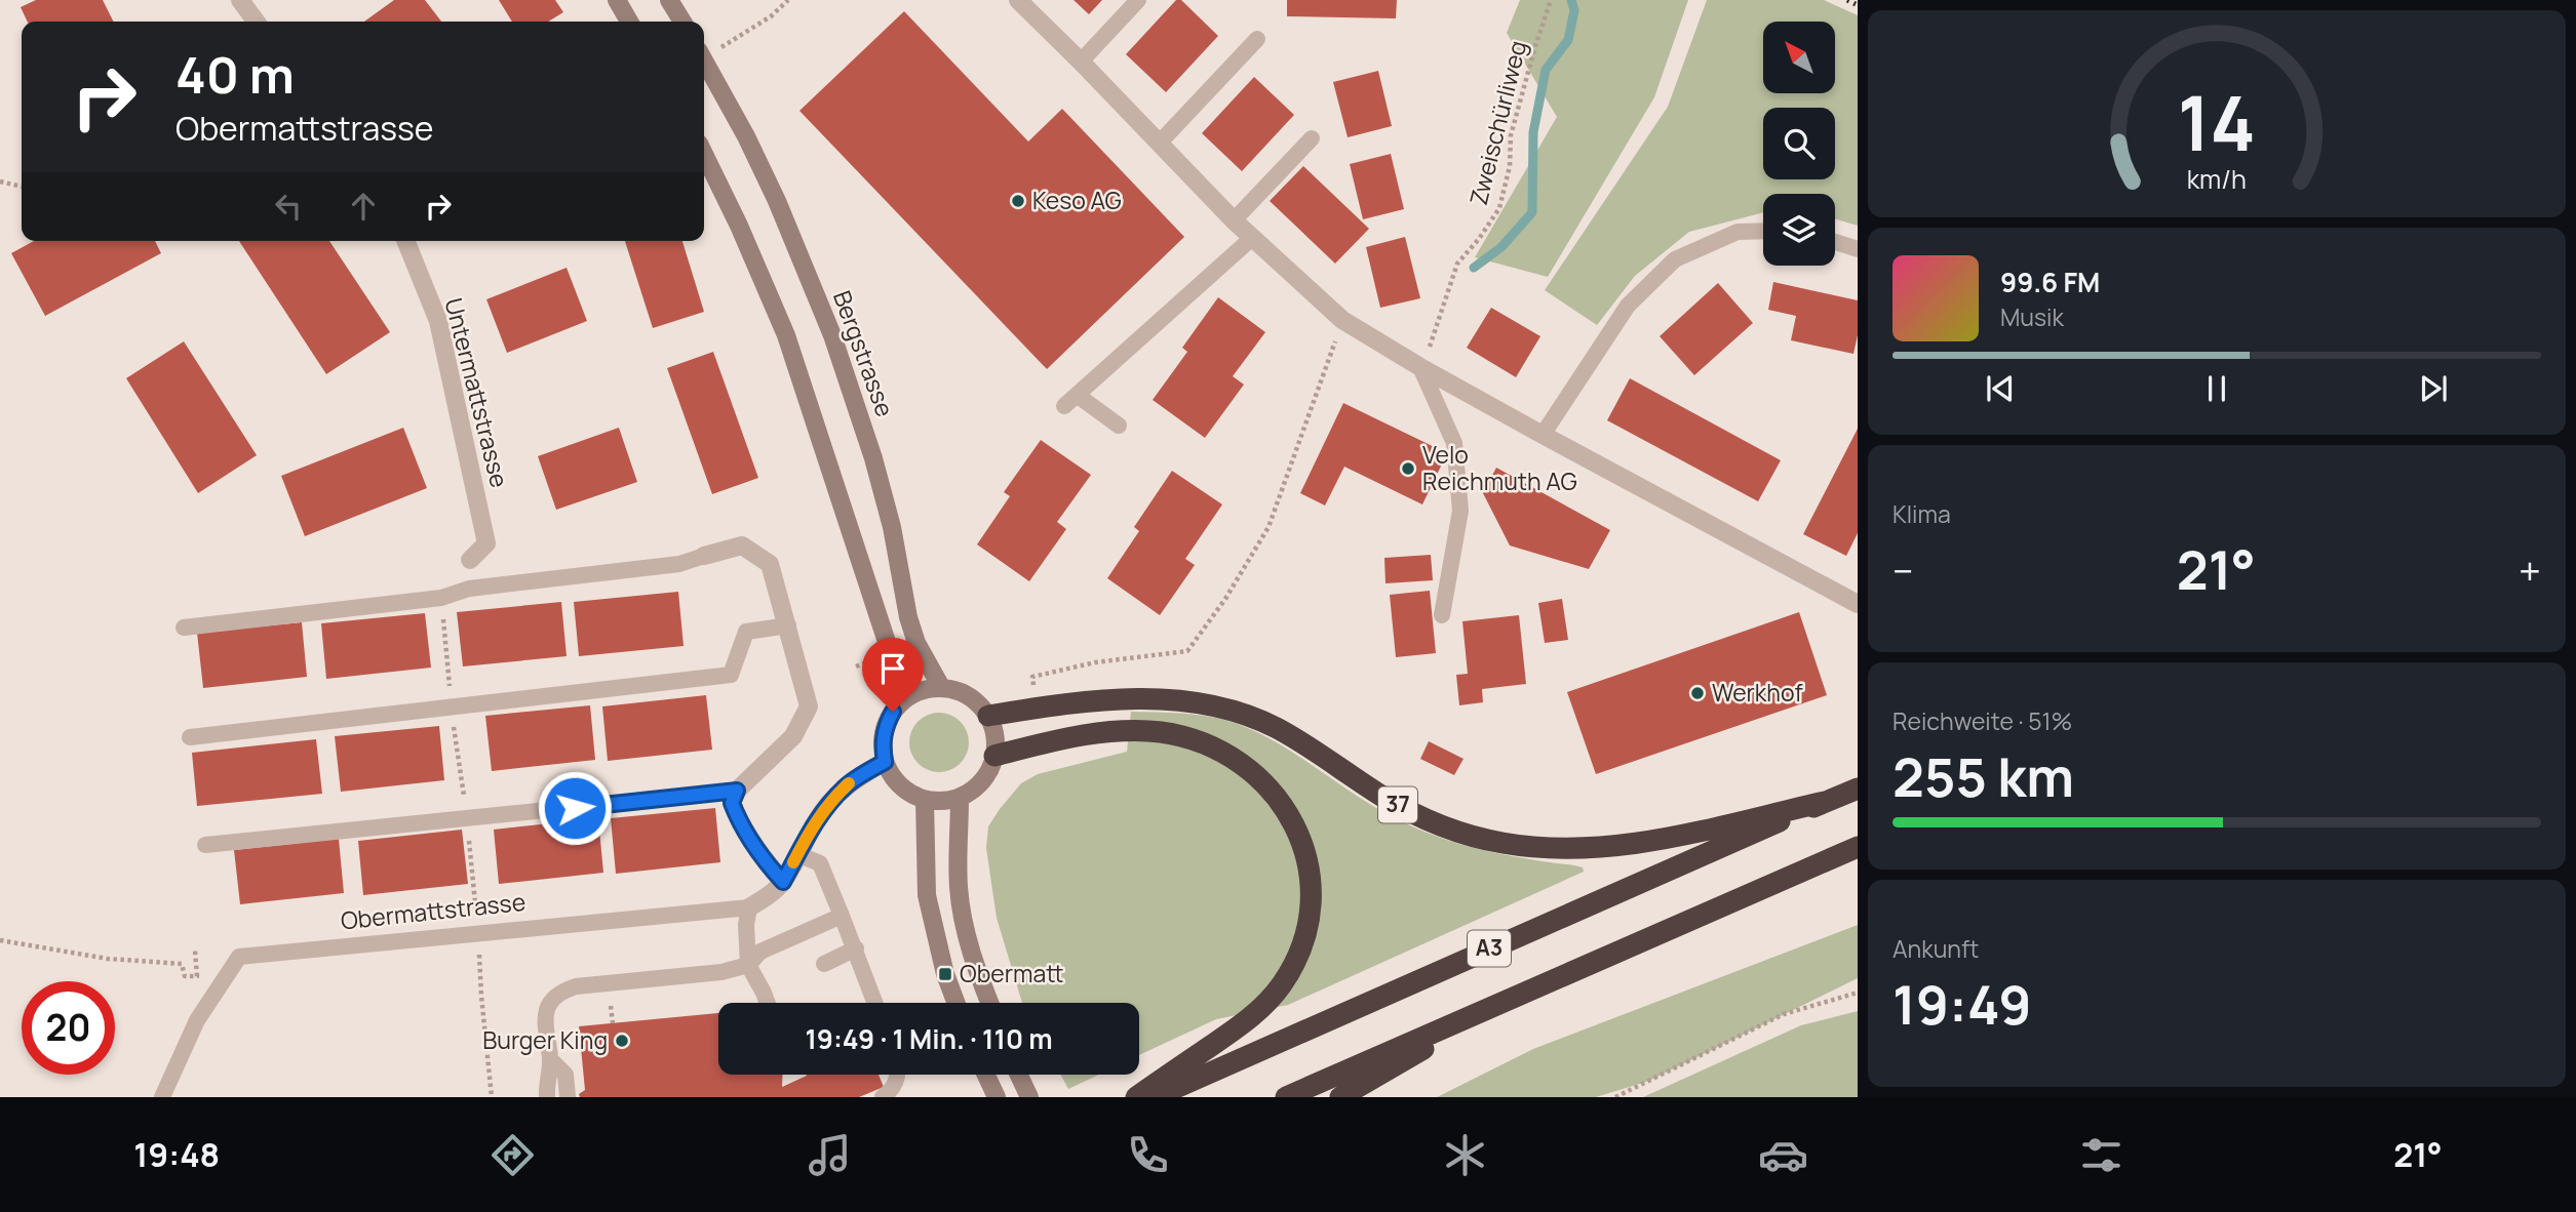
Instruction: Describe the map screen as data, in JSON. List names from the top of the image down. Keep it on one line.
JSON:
{"streets":{"highway":["37","A3"],"main road":["Bergstrasse"],"street":["Untermattstrasse"],"lane":["Obermattstrasse"],"path":["Zweischürliweg"]},"crossings":[["Bergstrasse","37"],["37","A3"]],"places":{"other":["Keso AG","Velo Reichmuth AG","Werkhof","Burger King"],"transit":["Obermatt"]},"north":"top left","page":{"turn":["40 m","Obermattstrasse"],"song":["99.6 FM","Musik"],"tile":["Klima",["Reichweite · 51%","255 km"],["Ankunft","19:49"]],"heat":["−","21°","+"],"limit":"20","trip":"19:49 · 1 Min. · 110 m","tabs":["19:48","21°"],"gauge":["14","km/h"]}}
